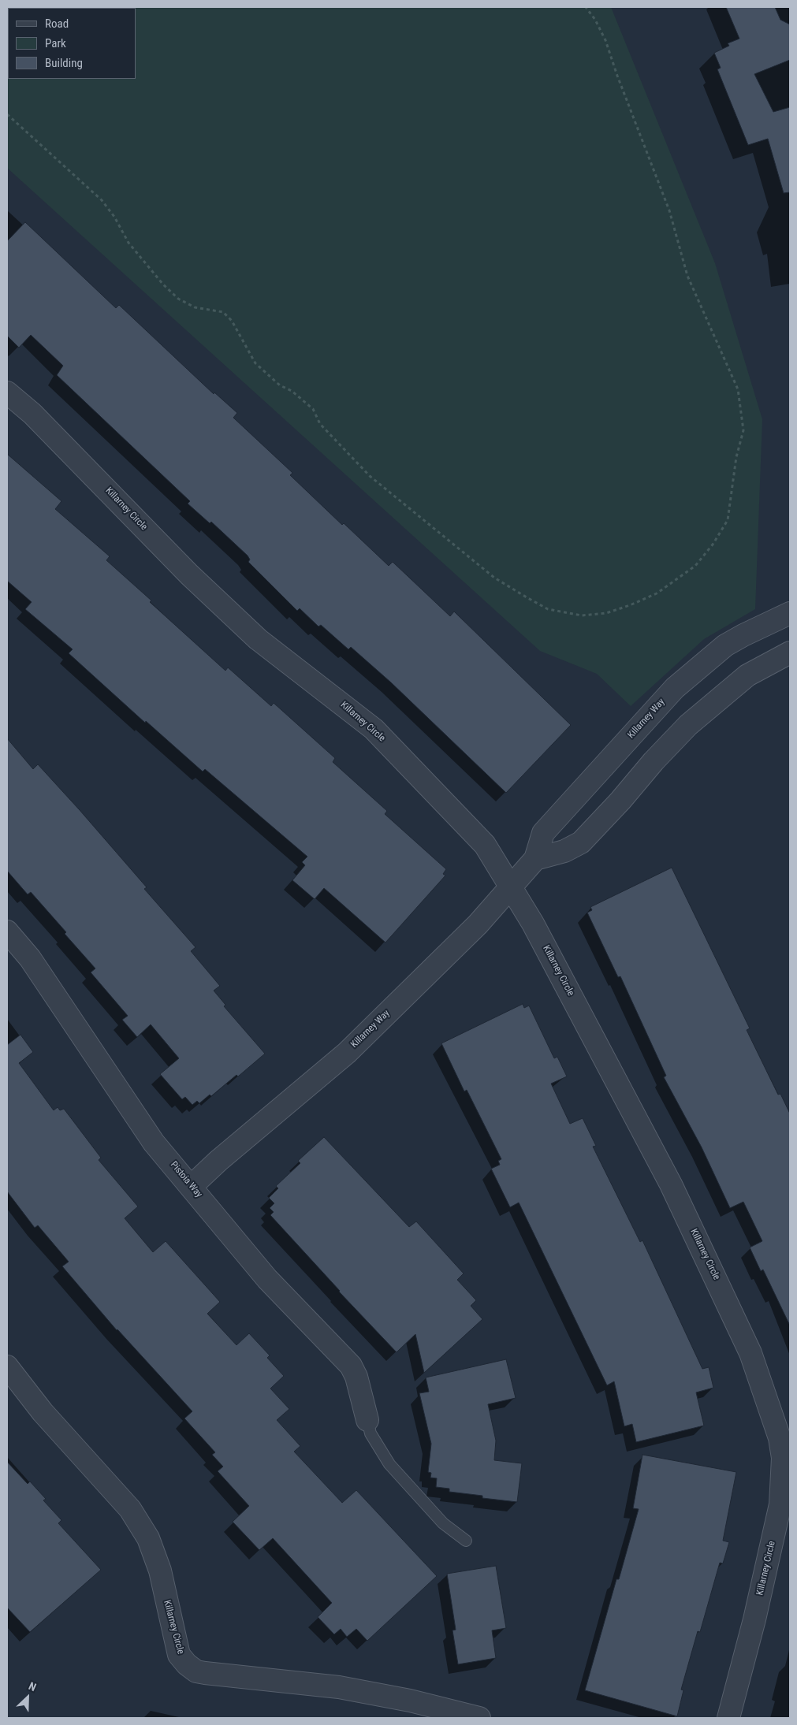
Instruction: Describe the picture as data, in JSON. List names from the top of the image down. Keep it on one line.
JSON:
{"streets":{"street":["Killarney Circle","Killarney Way","Pistoia Way"]},"crossings":[["Killarney Circle","Killarney Way"],["Killarney Way","Pistoia Way"]],"legend":["Road","Park","Building"],"north":"top right"}
